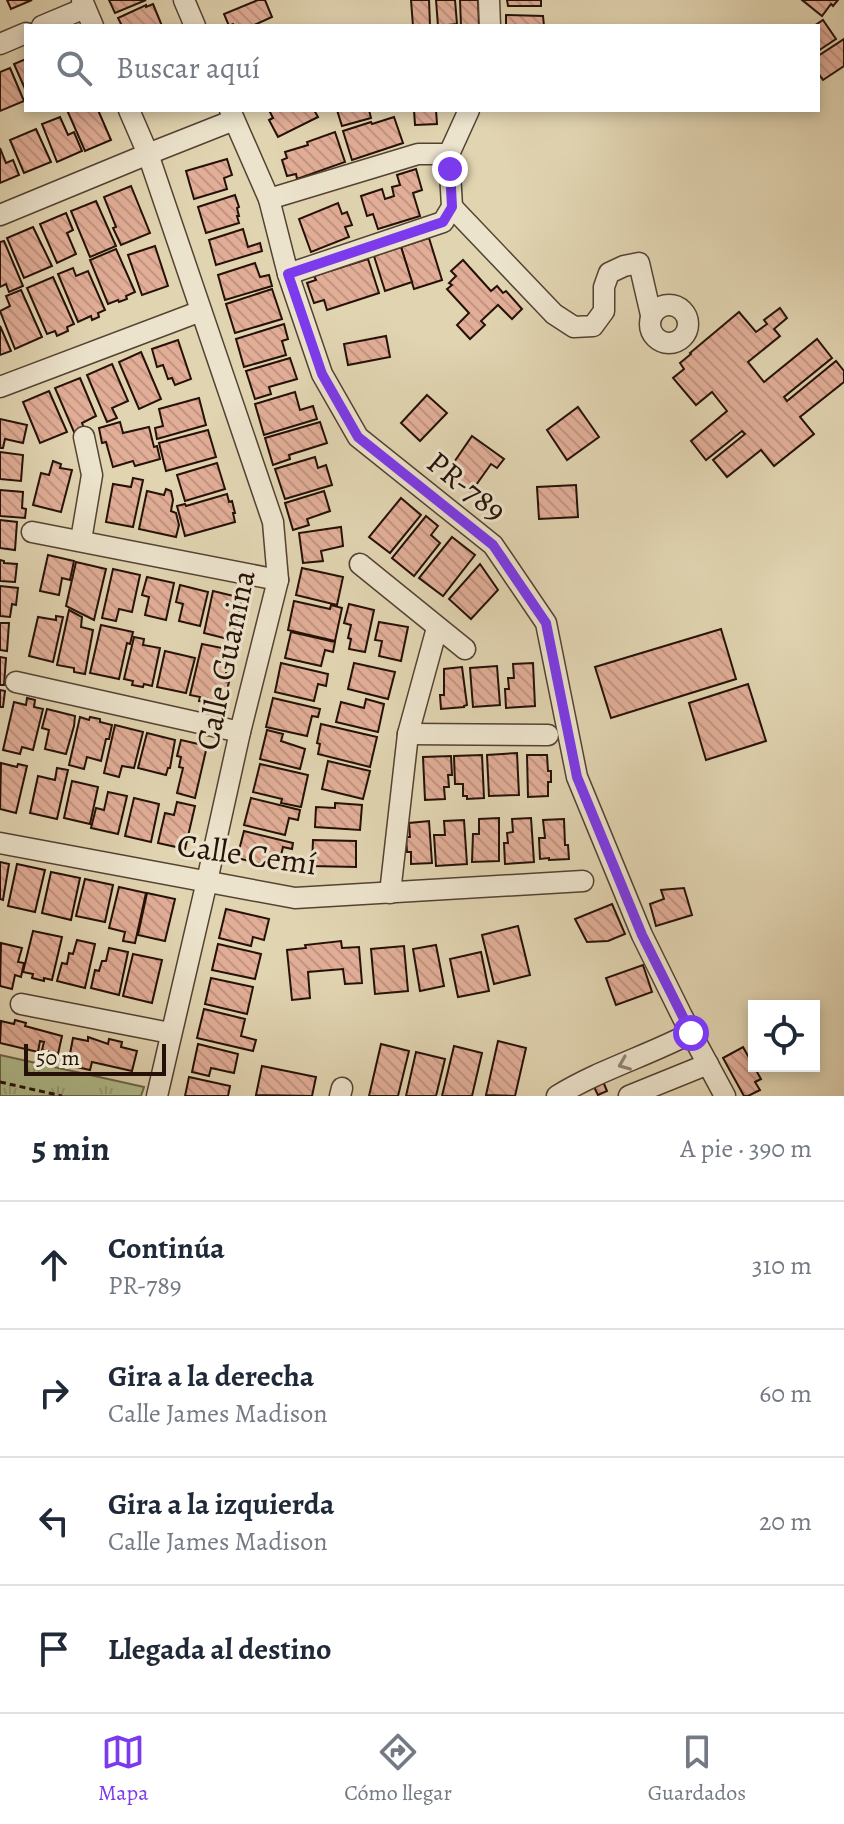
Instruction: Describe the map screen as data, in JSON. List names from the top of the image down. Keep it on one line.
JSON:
{"streets":{"street":["PR-789","Calle Guanina","Calle Cemí"]},"crossings":[["Calle Guanina","Calle Cemí"]],"scale_bar":"50 m","page":{"search":"Buscar aquí","scale":"50 m","heading":["5 min","A pie · 390 m"],"list":[["Continúa","PR-789","310 m"],["Gira a la derecha","Calle James Madison","60 m"],["Gira a la izquierda","Calle James Madison","20 m"],"Llegada al destino"],"nav":["Mapa","Cómo llegar","Guardados"]}}
